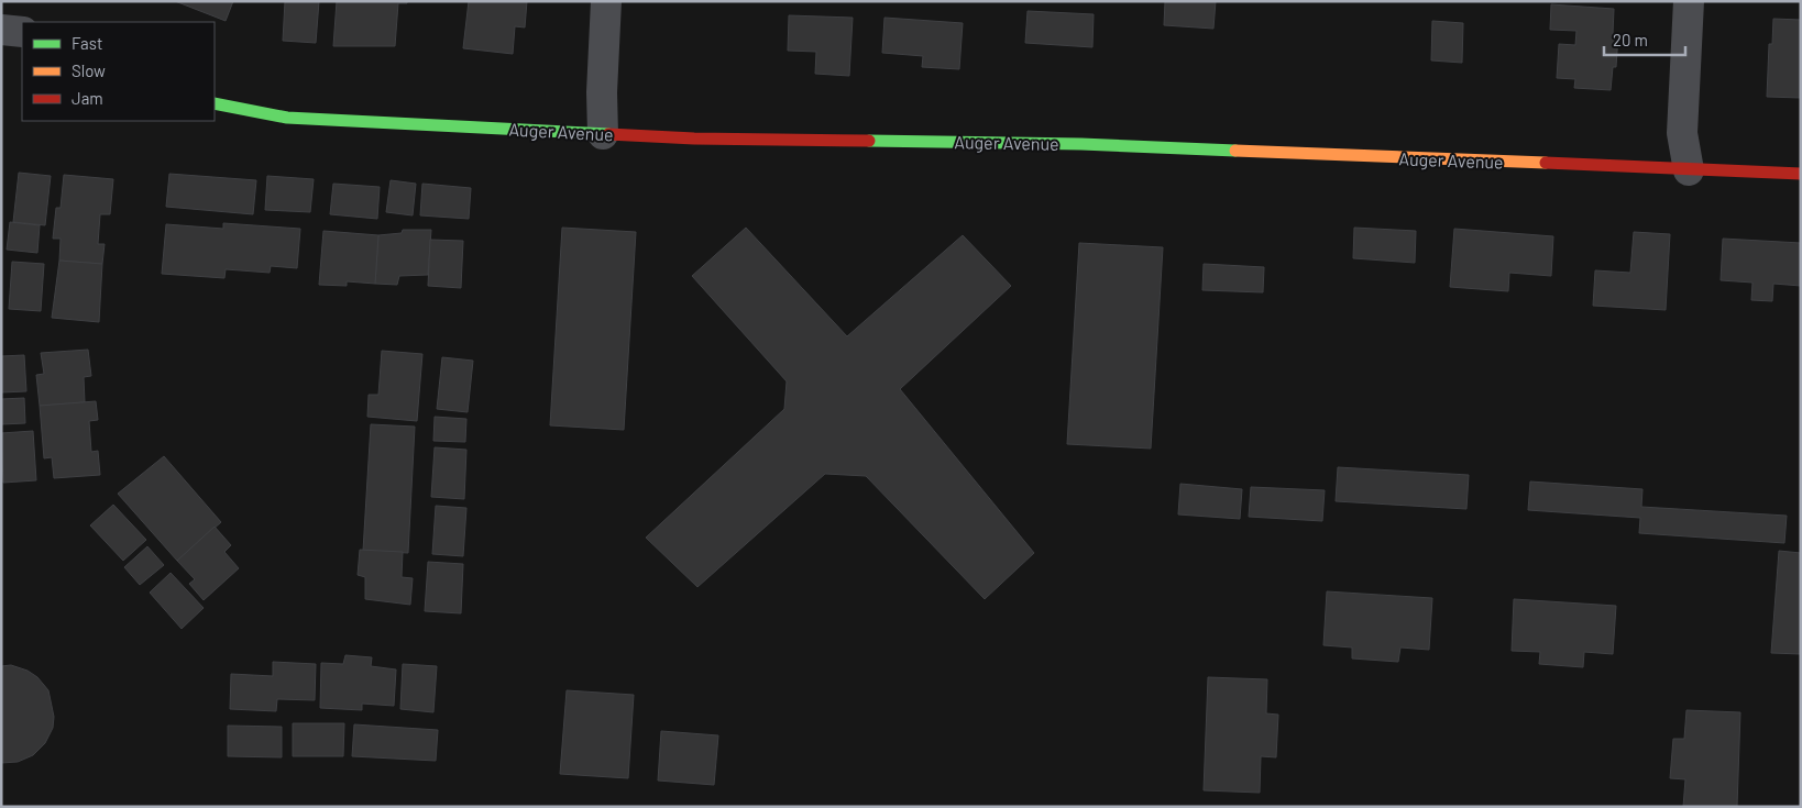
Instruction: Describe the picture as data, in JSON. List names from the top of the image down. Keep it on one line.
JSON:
{"streets":{"street":["Auger Avenue"]},"legend":["Fast","Slow","Jam"],"scale_bar":"20 m"}
